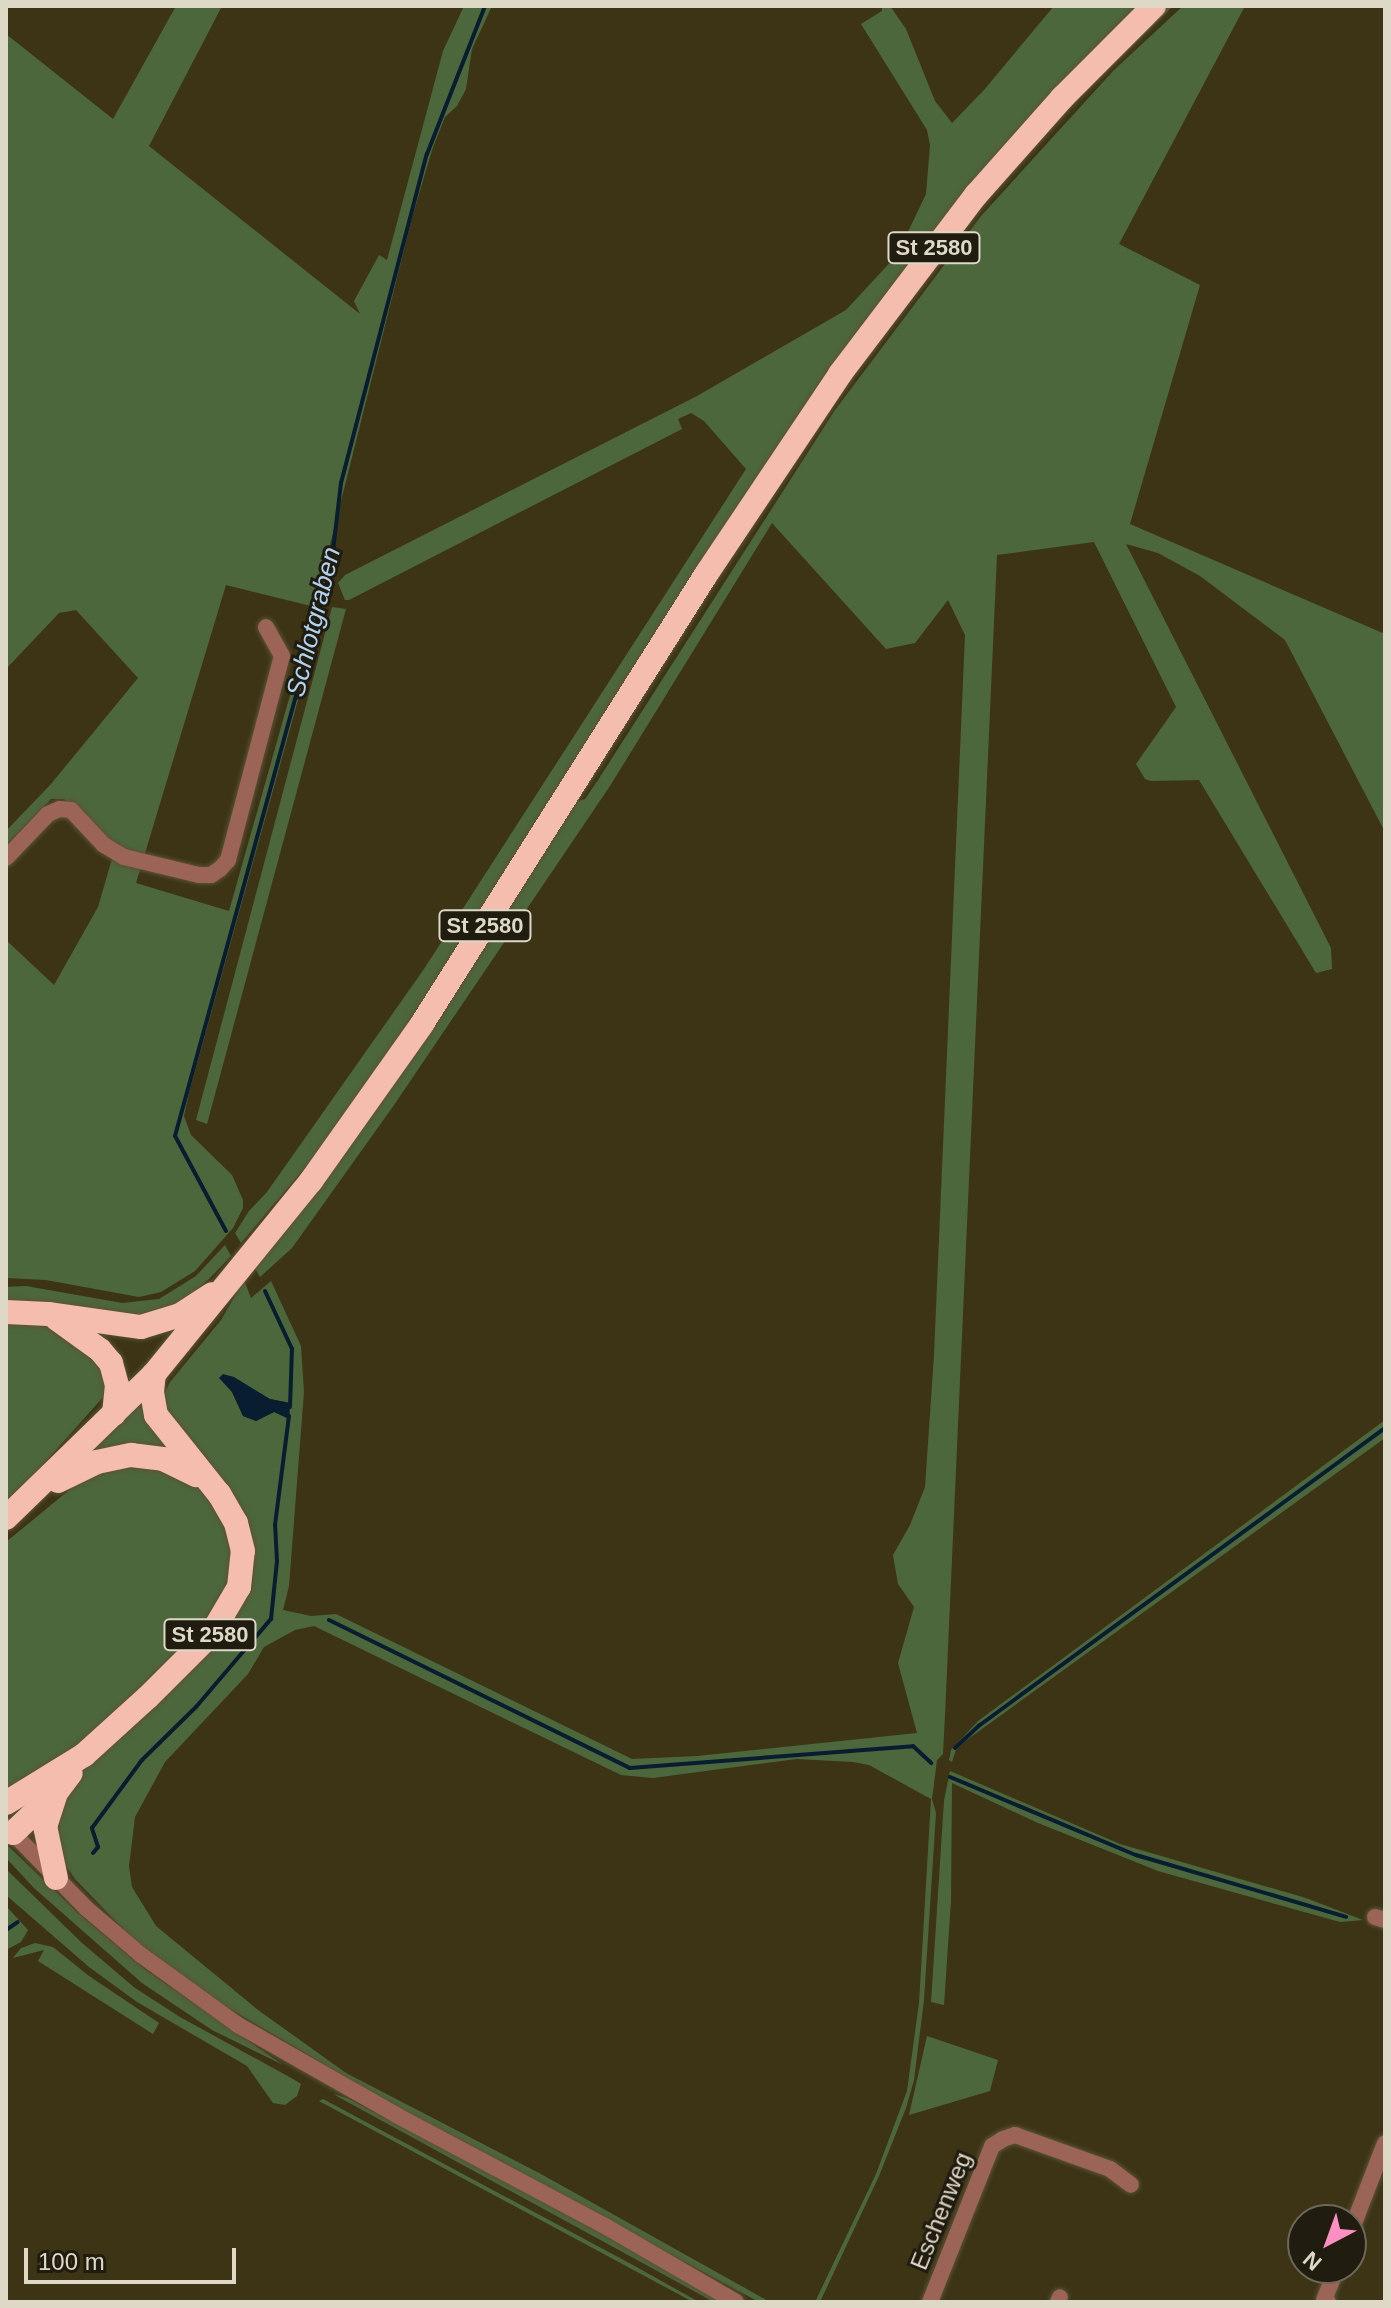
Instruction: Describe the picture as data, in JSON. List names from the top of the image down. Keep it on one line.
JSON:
{"streets":{"highway":["St 2580"],"street":["Eschenweg"]},"water":["Schlotgraben"],"scale_bar":"100 m","north":"bottom left"}
